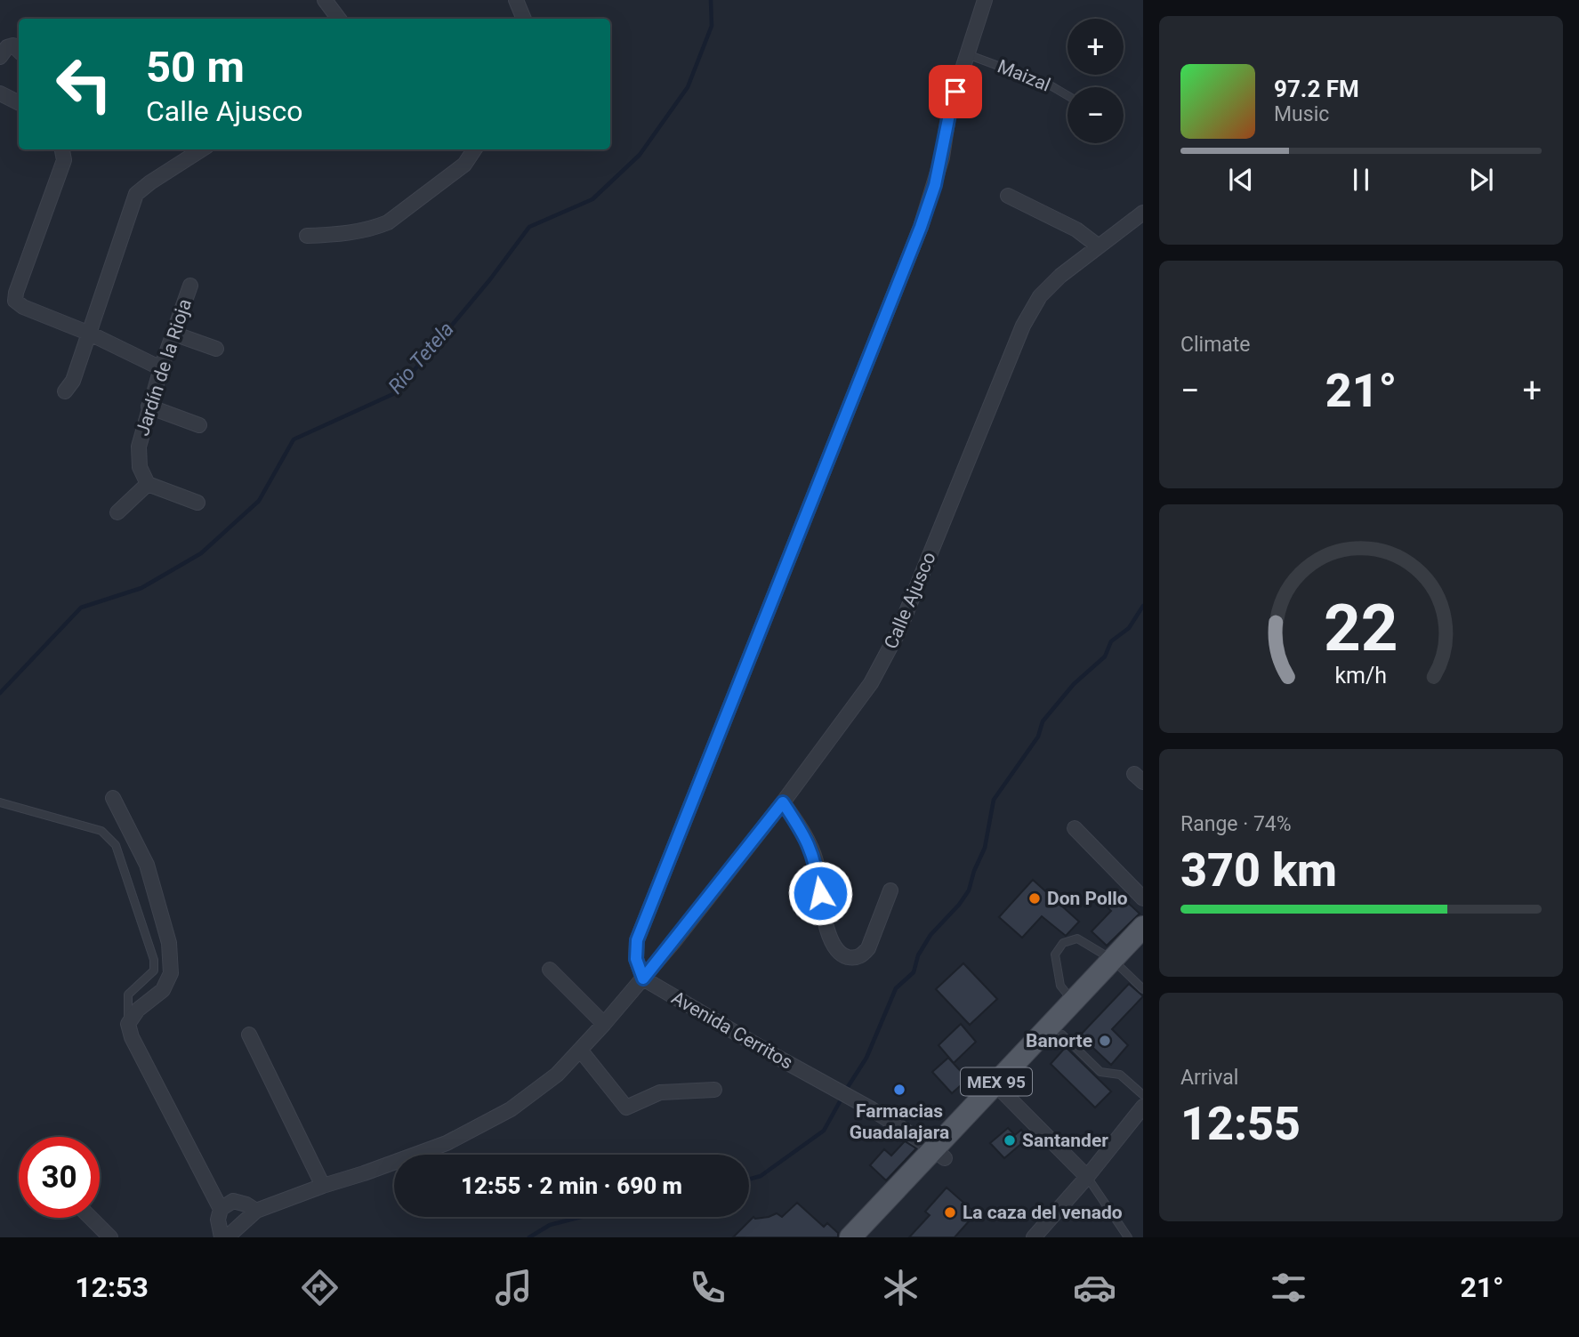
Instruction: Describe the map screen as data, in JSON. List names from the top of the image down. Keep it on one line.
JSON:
{"streets":{"main road":["MEX 95"],"street":["Jardín de la Rioja","Calle Ajusco","Avenida Cerritos"],"lane":["Maizal"]},"crossings":[["Calle Ajusco","Avenida Cerritos"],["Avenida Cerritos","MEX 95"]],"water":["Rio Tetela"],"places":["Don Pollo","Banorte","Farmacias Guadalajara","Santander","La caza del venado"],"page":{"map_buttons":["+","−"],"turn":["50 m","Calle Ajusco"],"song":["97.2 FM","Music"],"tile":["Climate",["Range · 74%","370 km"],["Arrival","12:55"]],"heat":["−","21°","+"],"limit":"30","trip":"12:55 · 2 min · 690 m","tabs":["12:53","21°"],"gauge":["22","km/h"]}}
